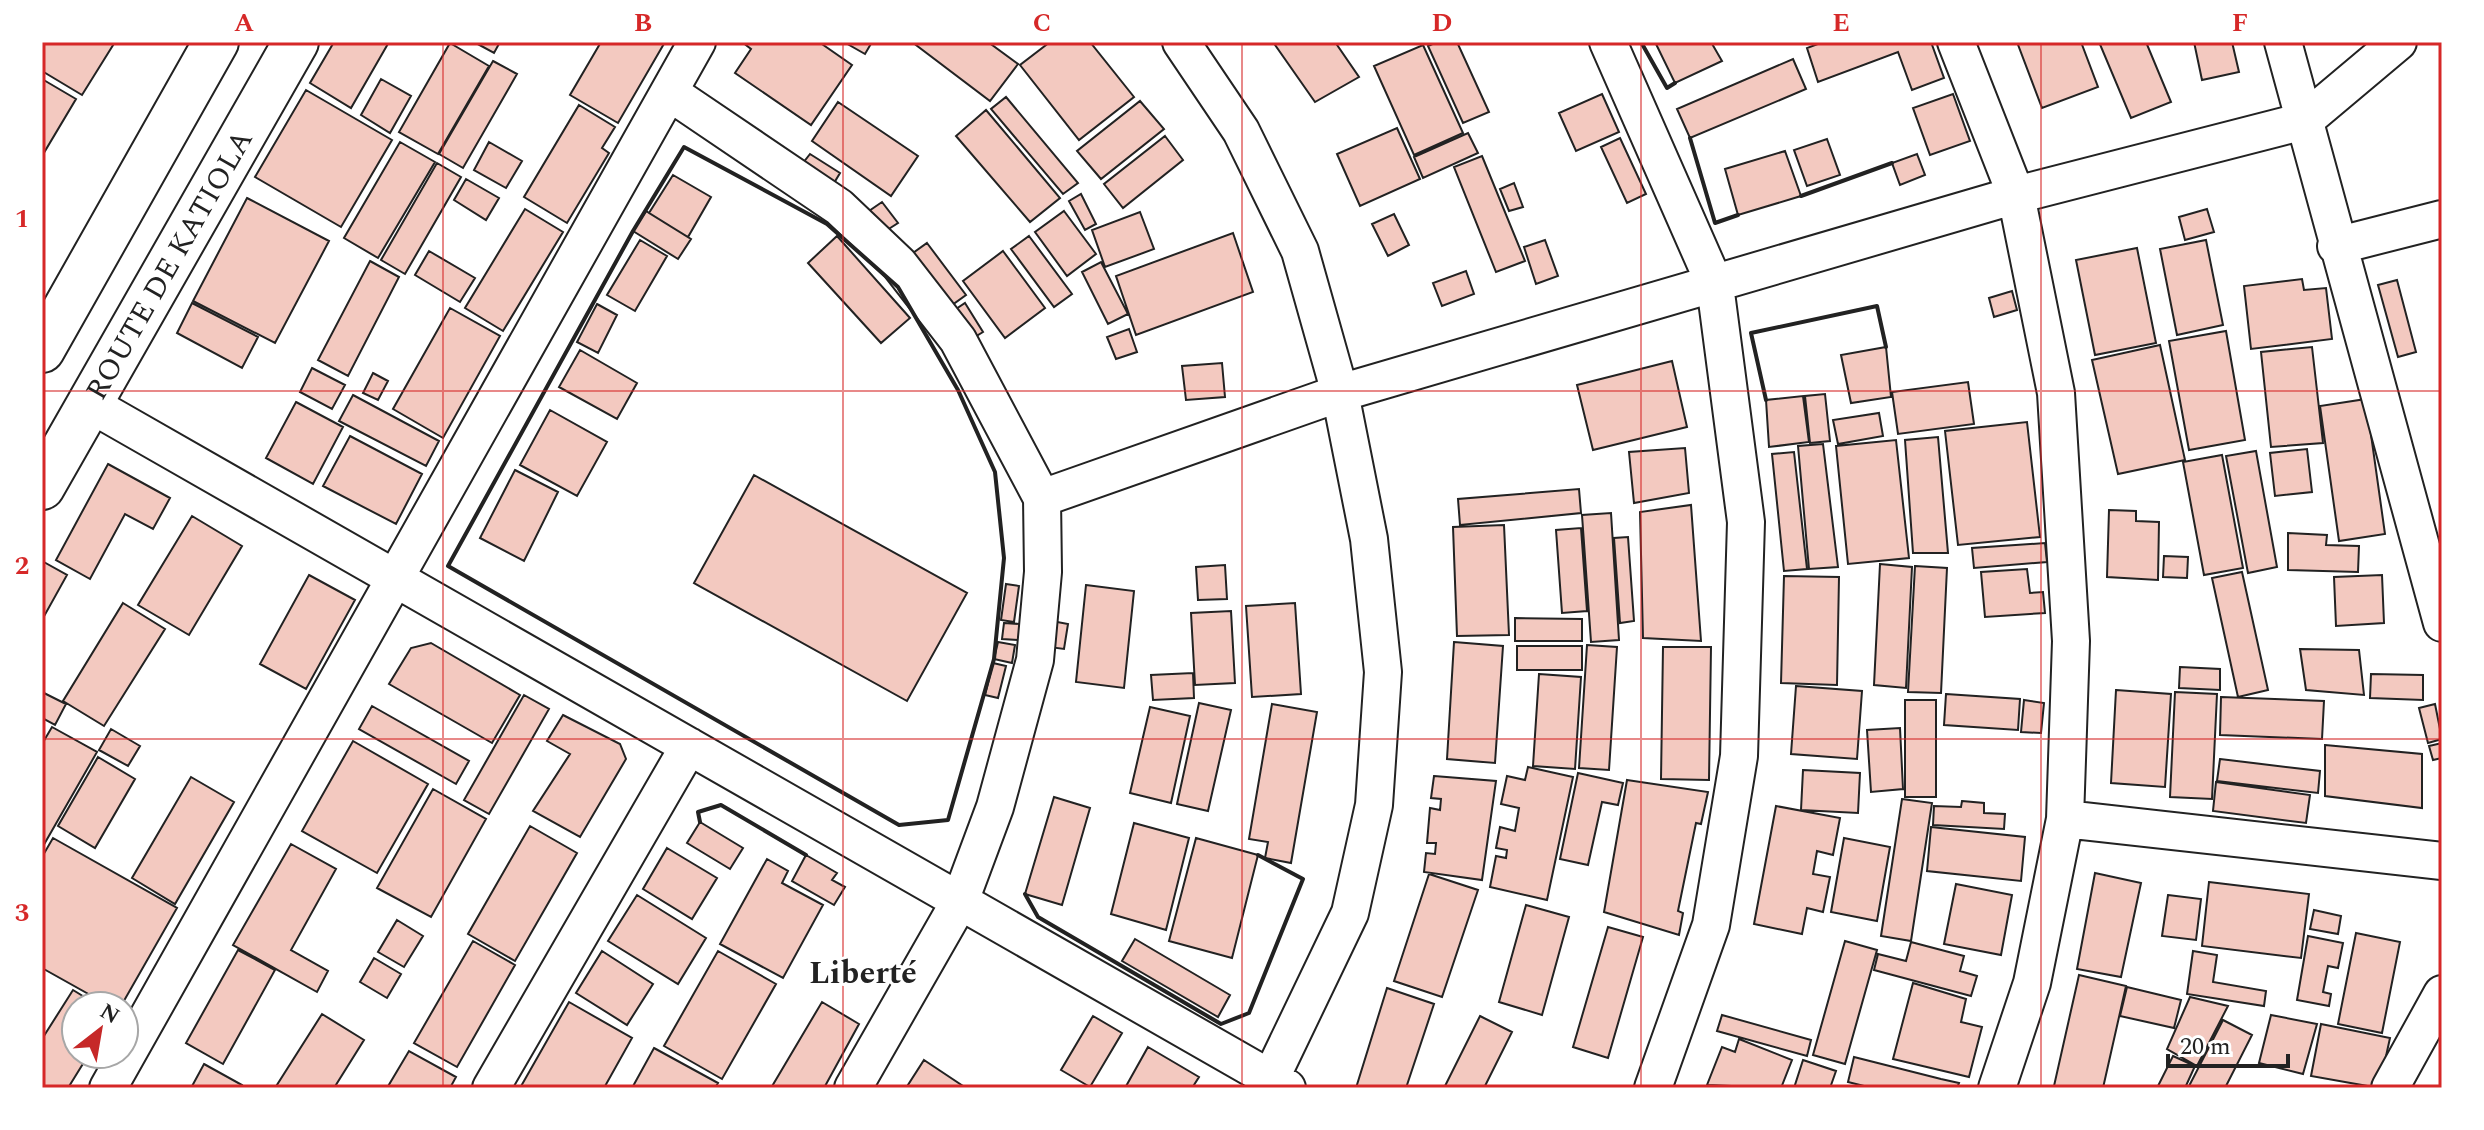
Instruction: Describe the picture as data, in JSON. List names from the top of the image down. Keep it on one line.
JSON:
{"streets":{"highway":["ROUTE DE KATIOLA"]},"districts":["Liberté"],"scale_bar":"20 m","north":"top right","grid":{"columns":["A","B","C","D","E","F"],"rows":["1","2","3"]}}
